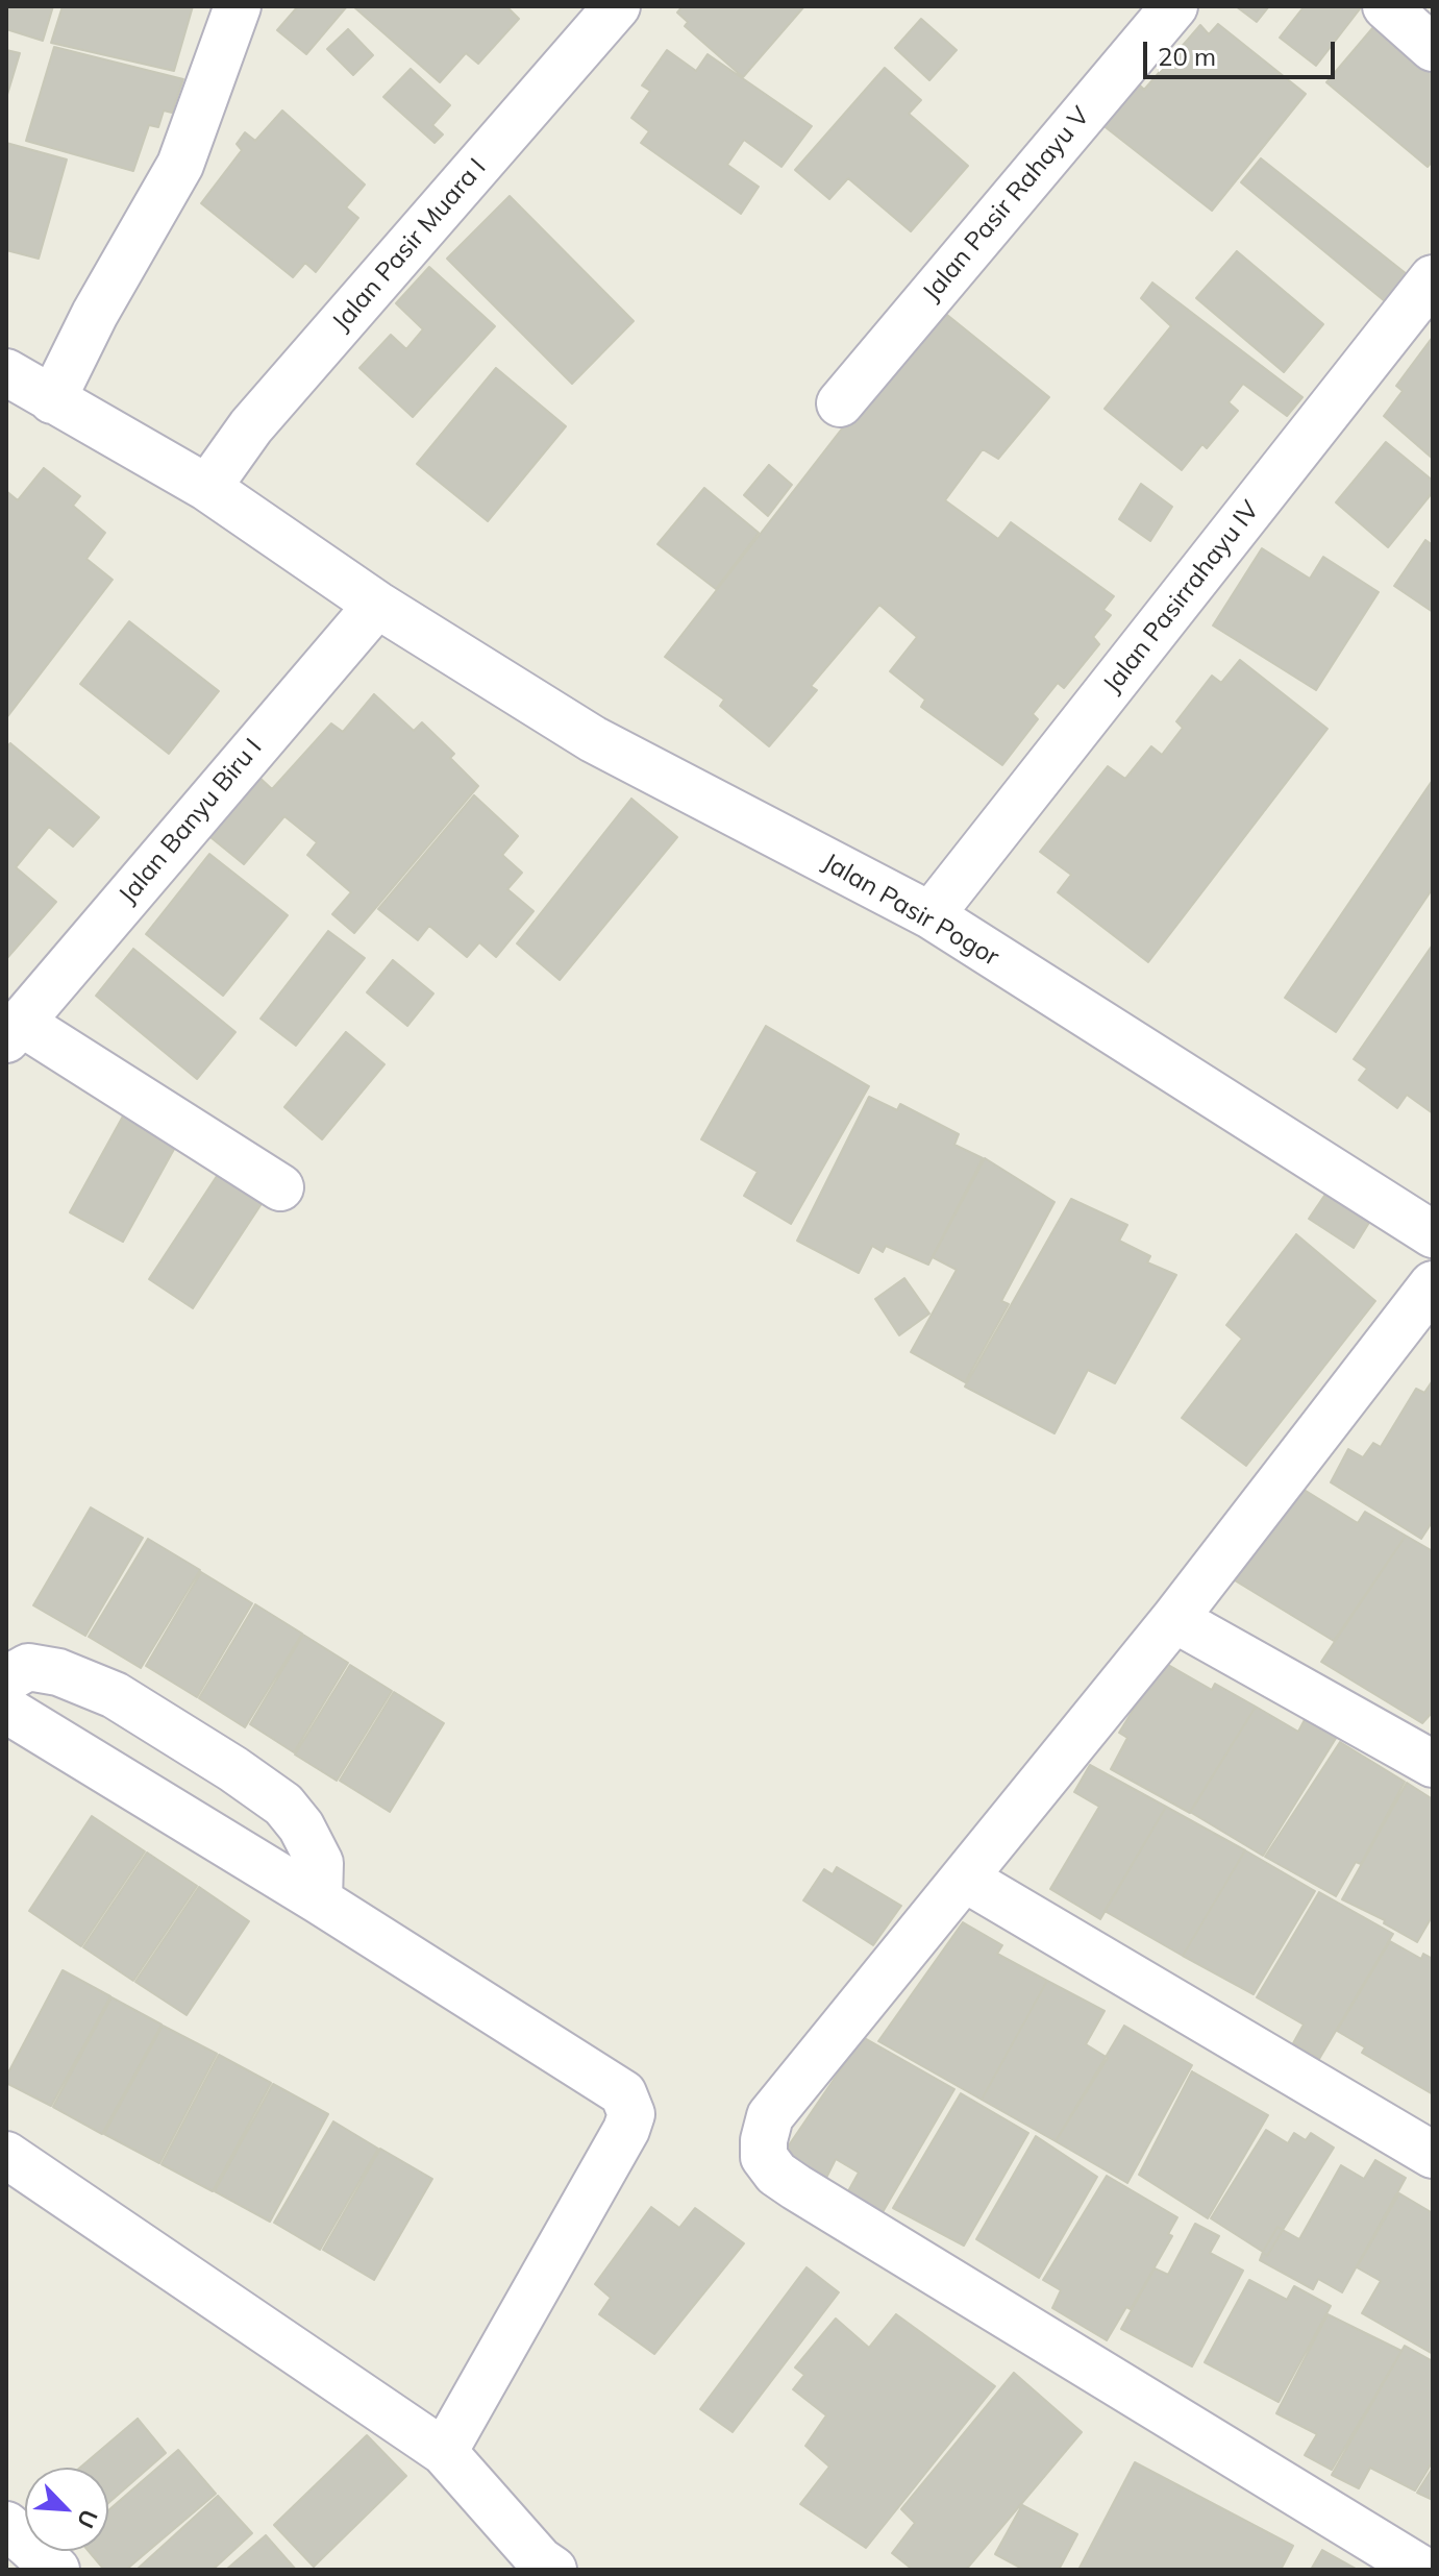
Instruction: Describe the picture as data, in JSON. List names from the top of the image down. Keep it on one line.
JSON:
{"streets":{"street":["Jalan Pasir Rahayu V","Jalan Pasir Muara I","Jalan Pasirrahayu IV","Jalan Banyu Biru I","Jalan Pasir Pogor"]},"crossings":[["Jalan Pasir Muara I","Jalan Pasir Pogor"],["Jalan Pasirrahayu IV","Jalan Pasir Pogor"],["Jalan Banyu Biru I","Jalan Pasir Pogor"]],"scale_bar":"20 m","north":"bottom right"}
